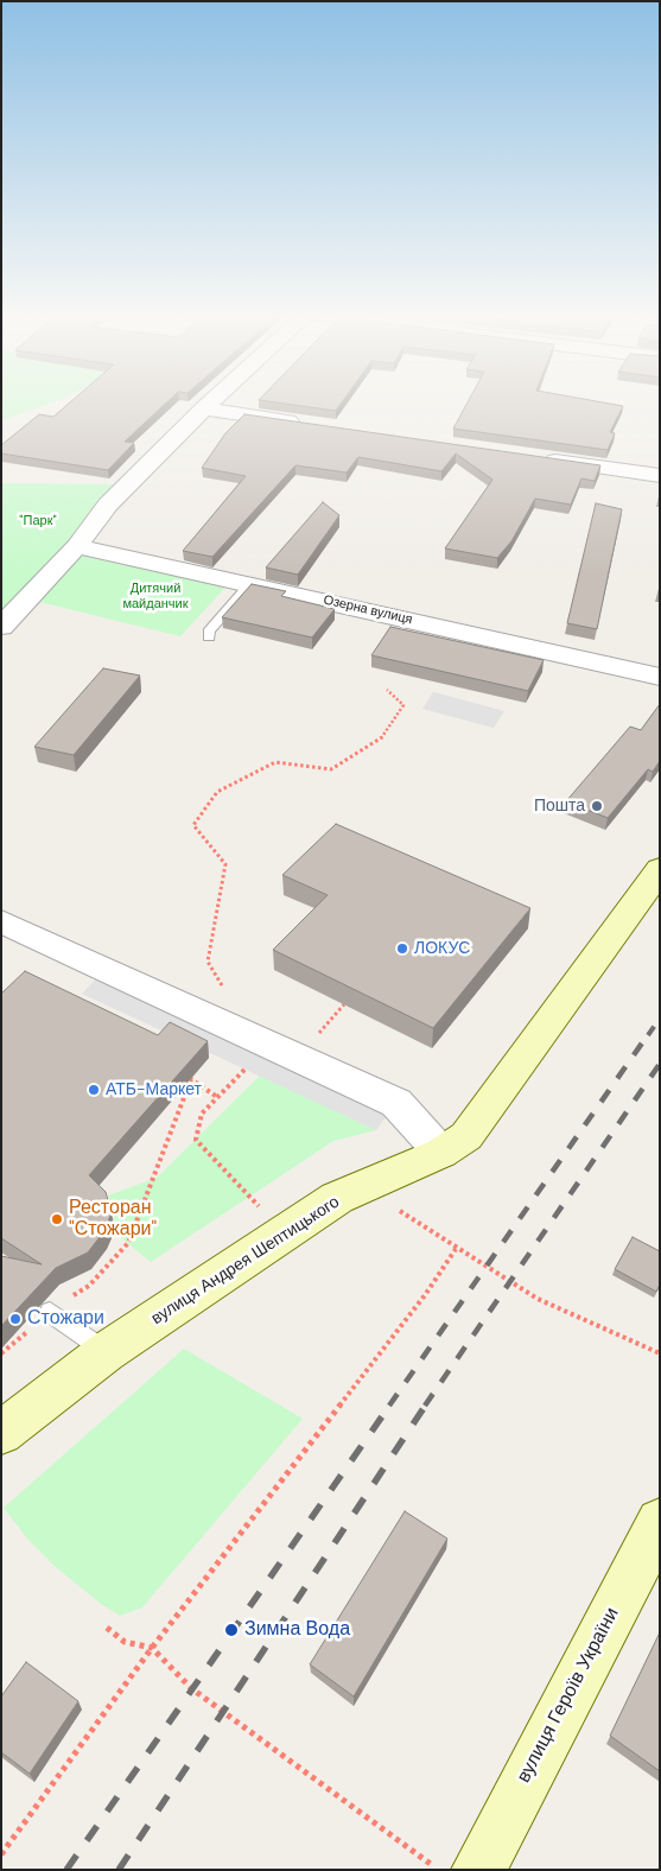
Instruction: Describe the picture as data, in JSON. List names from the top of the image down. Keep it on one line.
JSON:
{"streets":{"main road":["вулиця Андрея Шептицького","вулиця Героїв України"],"street":["Озерна вулиця"]},"parks":["\"Парк\"","Дитячий майданчик"],"places":["Пошта","ЛОКУС","АТБ-Маркет","Ресторан \"Стожари\"","Стожари","Зимна Вода"]}
